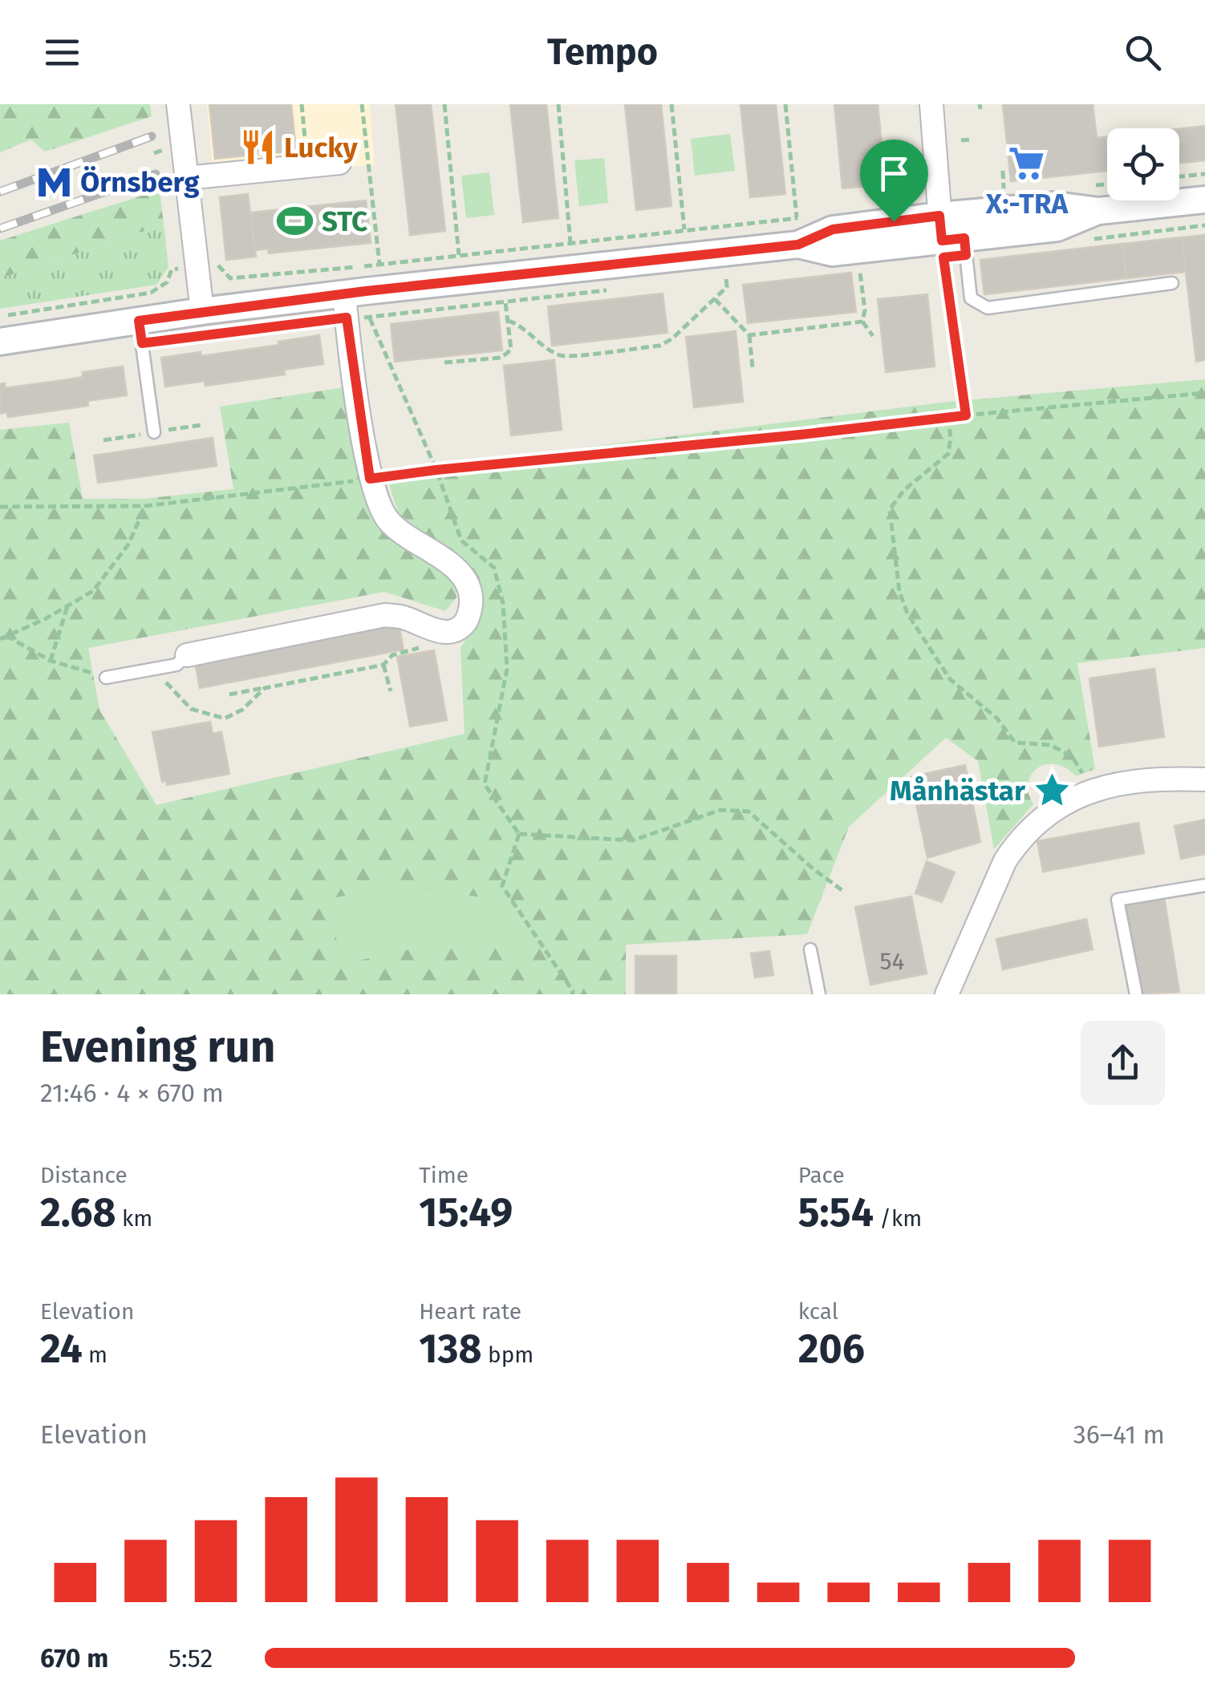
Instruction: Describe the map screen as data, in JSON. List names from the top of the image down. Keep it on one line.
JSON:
{"places":{"restaurant":["Lucky"],"supermarket":["X:-TRA"],"metro station":["Örnsberg"],"sports":["STC"],"place":["Månhästar"]},"house_numbers":["54"],"page":{"header":"Tempo","heading":["Evening run","21:46 · 4 × 670 m"],"stats":[["Distance","2.68 km"],["Time","15:49"],["Pace","5:54 /km"],["Elevation","24 m"],["Heart rate","138 bpm"],["kcal","206"]],"chart":["Elevation","36–41 m"],"list":[{"name":"670 m","note":"5:52"}]}}
